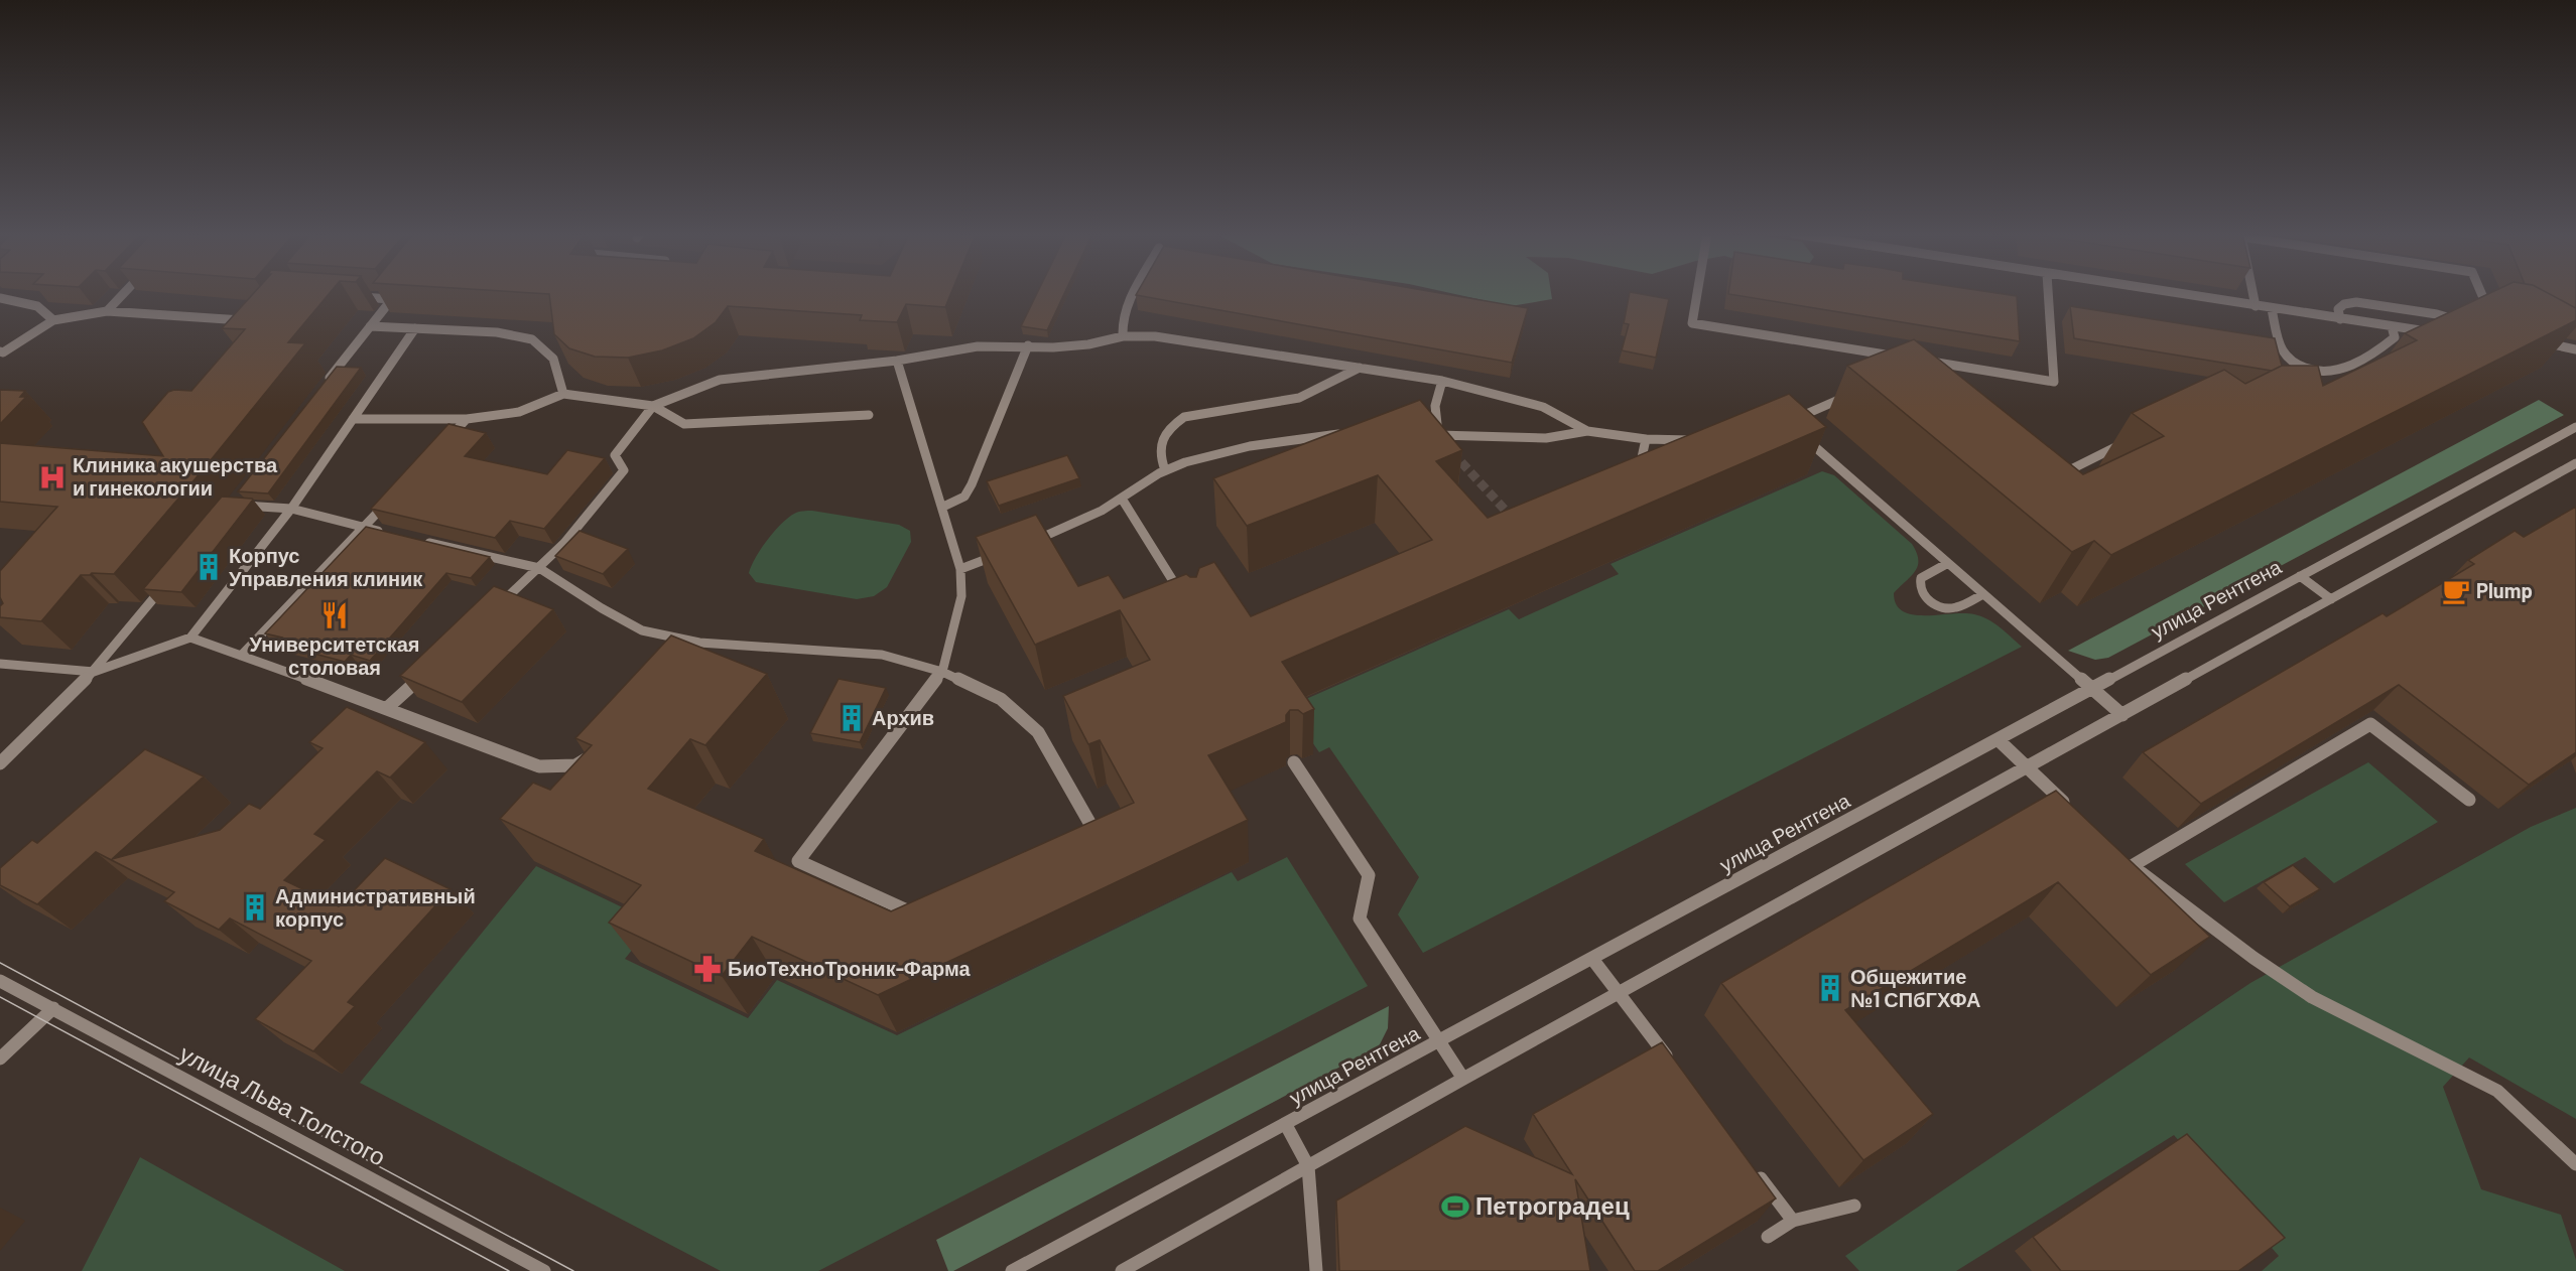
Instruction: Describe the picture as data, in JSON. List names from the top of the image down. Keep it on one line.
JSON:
{"streets":{"street":["улица Рентгена","улица Льва Толстого"]},"places":{"hospital":["Клиника акушерства и гинекологии"],"building":["Корпус Управления клиник","Архив","Административный корпус","Общежитие №1 СПбГХФА"],"cafe":["Plump"],"restaurant":["Университетская столовая"],"pharmacy":["БиоТехноТроник-Фарма"],"sports":["Петроградец"]}}
